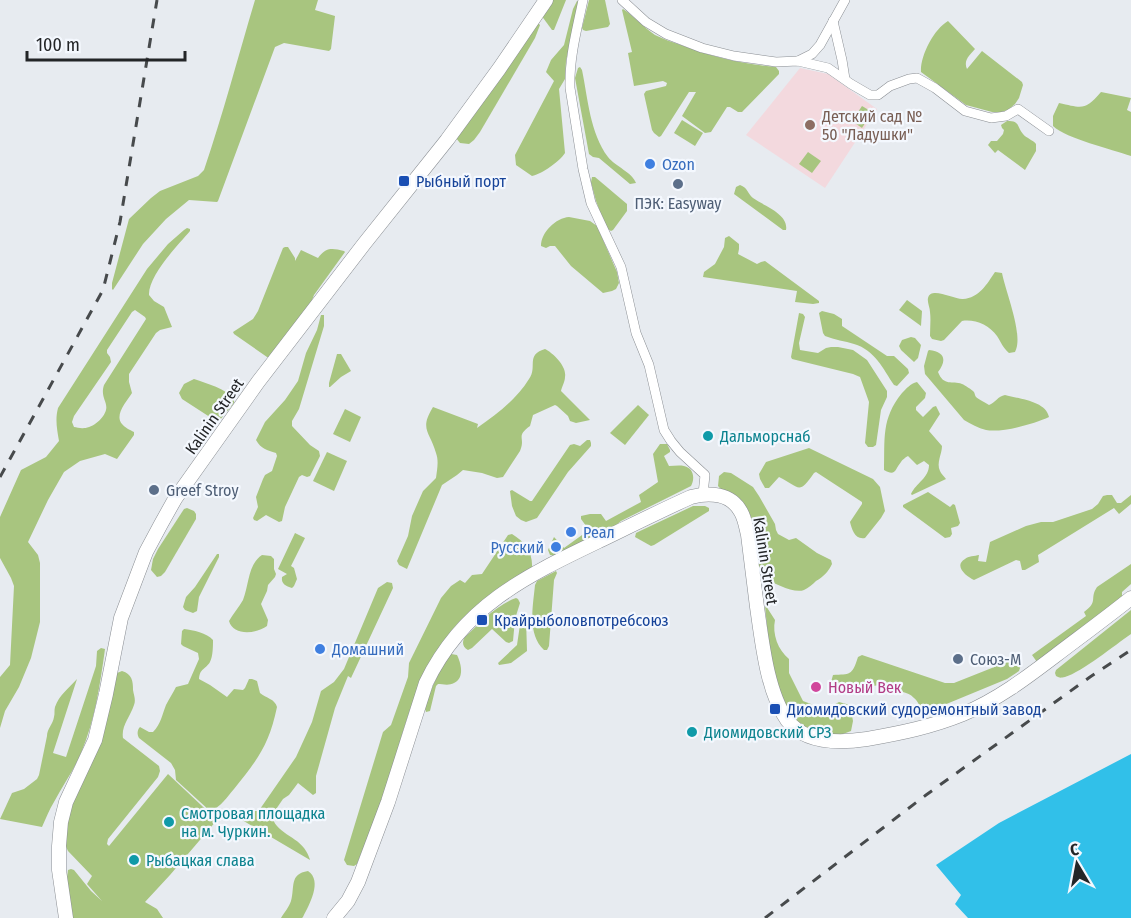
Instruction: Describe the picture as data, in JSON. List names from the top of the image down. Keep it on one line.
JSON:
{"streets":{"main road":["Kalinin Street"]},"places":{"other":["Детский сад № 50 \"Ладушки\"","Ozon","ПЭК: Easyway","Дальморснаб","Greef Stroy","Реал","Русский","Домашний","Союз-М","Новый Век","Диомидовский СРЗ","Смотровая площадка на м. Чуркин.","Рыбацкая слава"],"transit":["Рыбный порт","Крайрыболовпотребсоюз","Диомидовский судоремонтный завод"]},"scale_bar":"100 m","north":"top"}
